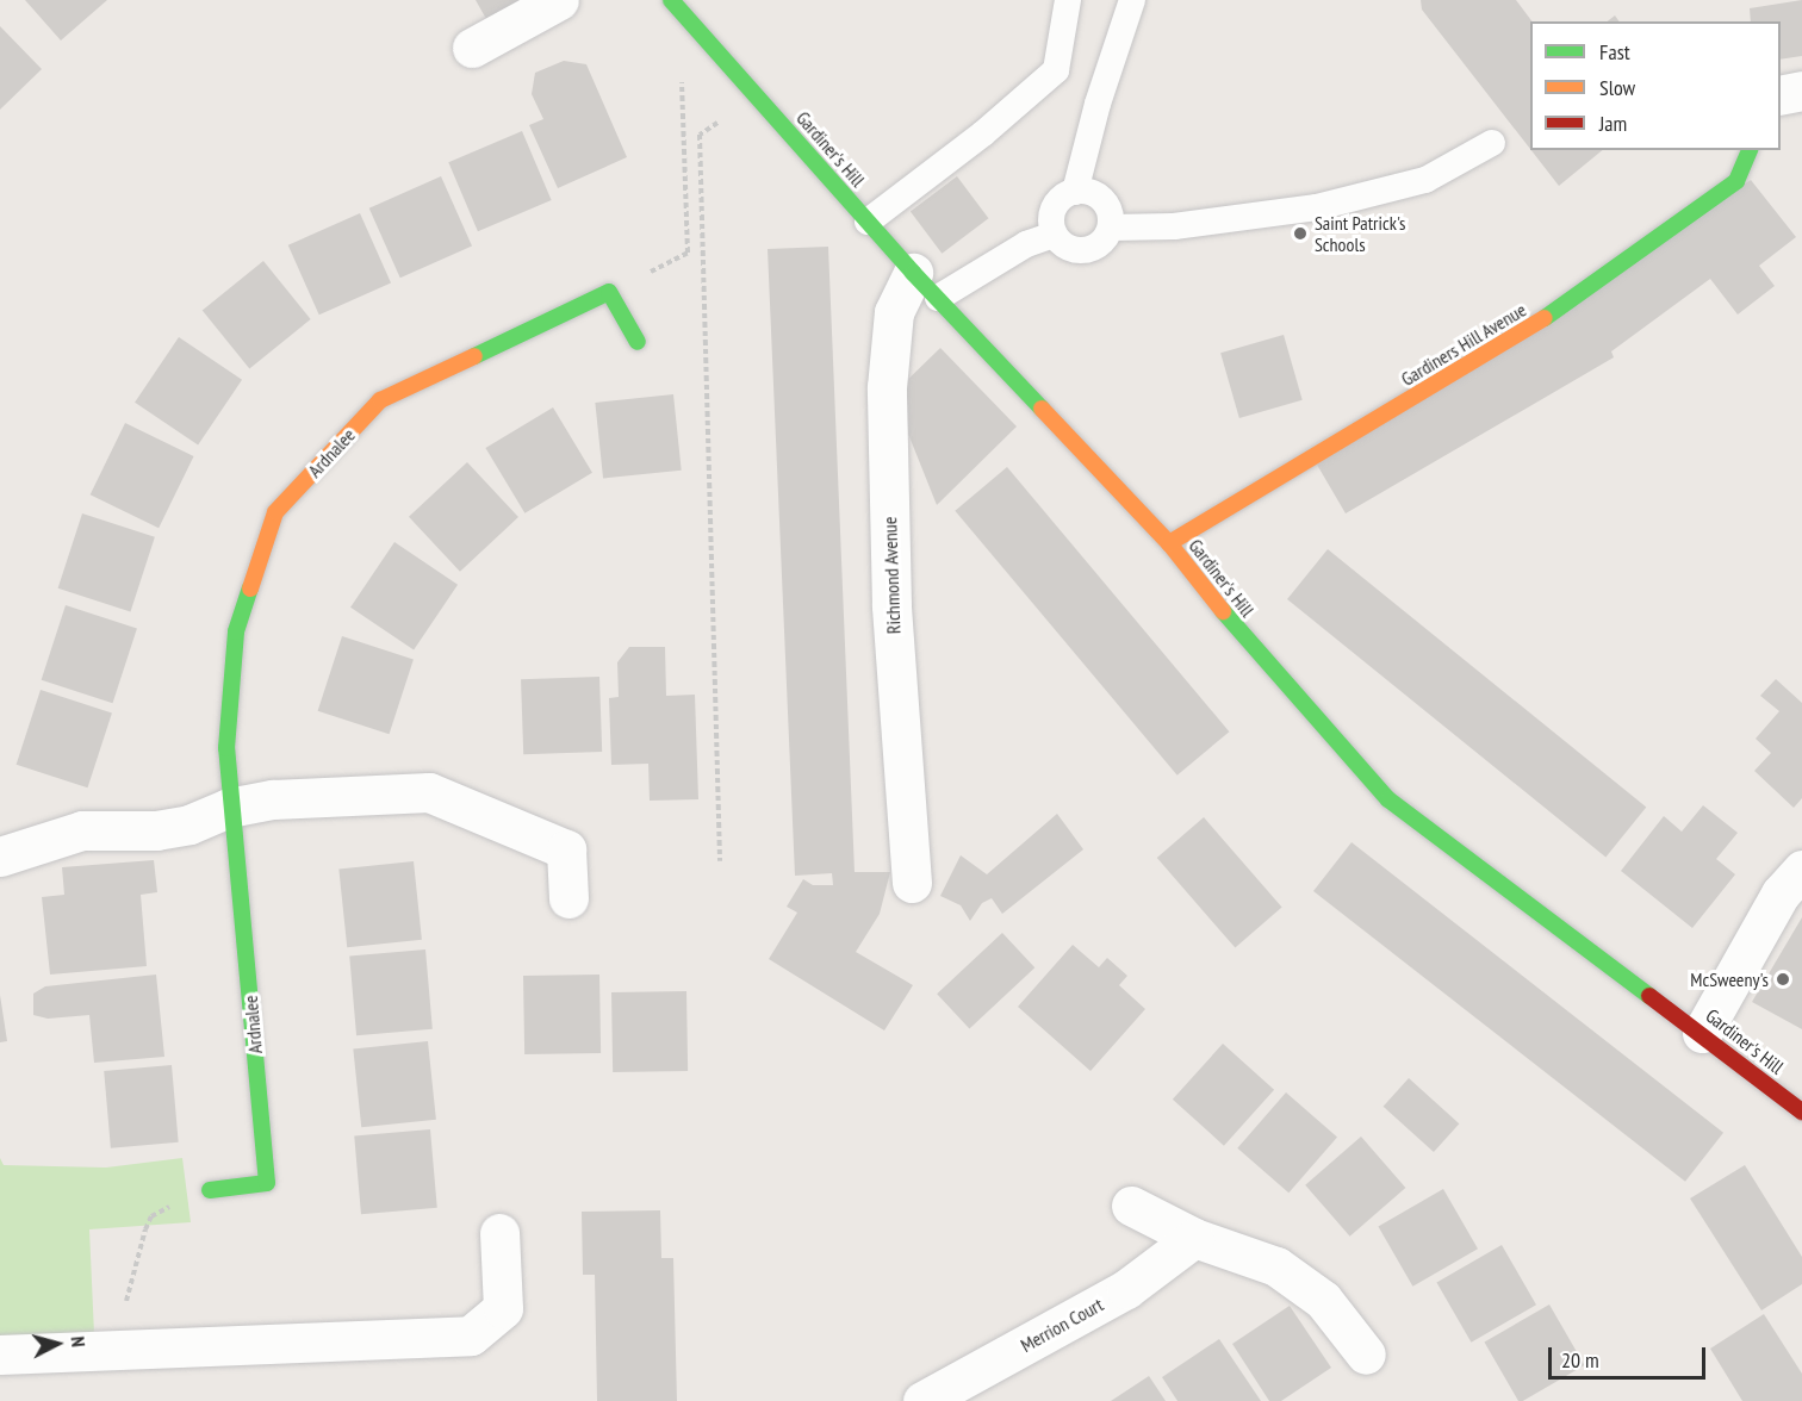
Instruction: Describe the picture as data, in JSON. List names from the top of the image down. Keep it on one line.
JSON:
{"streets":{"street":["Gardiner's Hill","Gardiners Hill Avenue","Ardnalee","Richmond Avenue","Merrion Court"]},"crossings":[["Gardiner's Hill","Gardiners Hill Avenue"],["Gardiner's Hill","Richmond Avenue"]],"places":["Saint Patrick's Schools","McSweeny's"],"legend":["Fast","Slow","Jam"],"scale_bar":"20 m","north":"right"}
